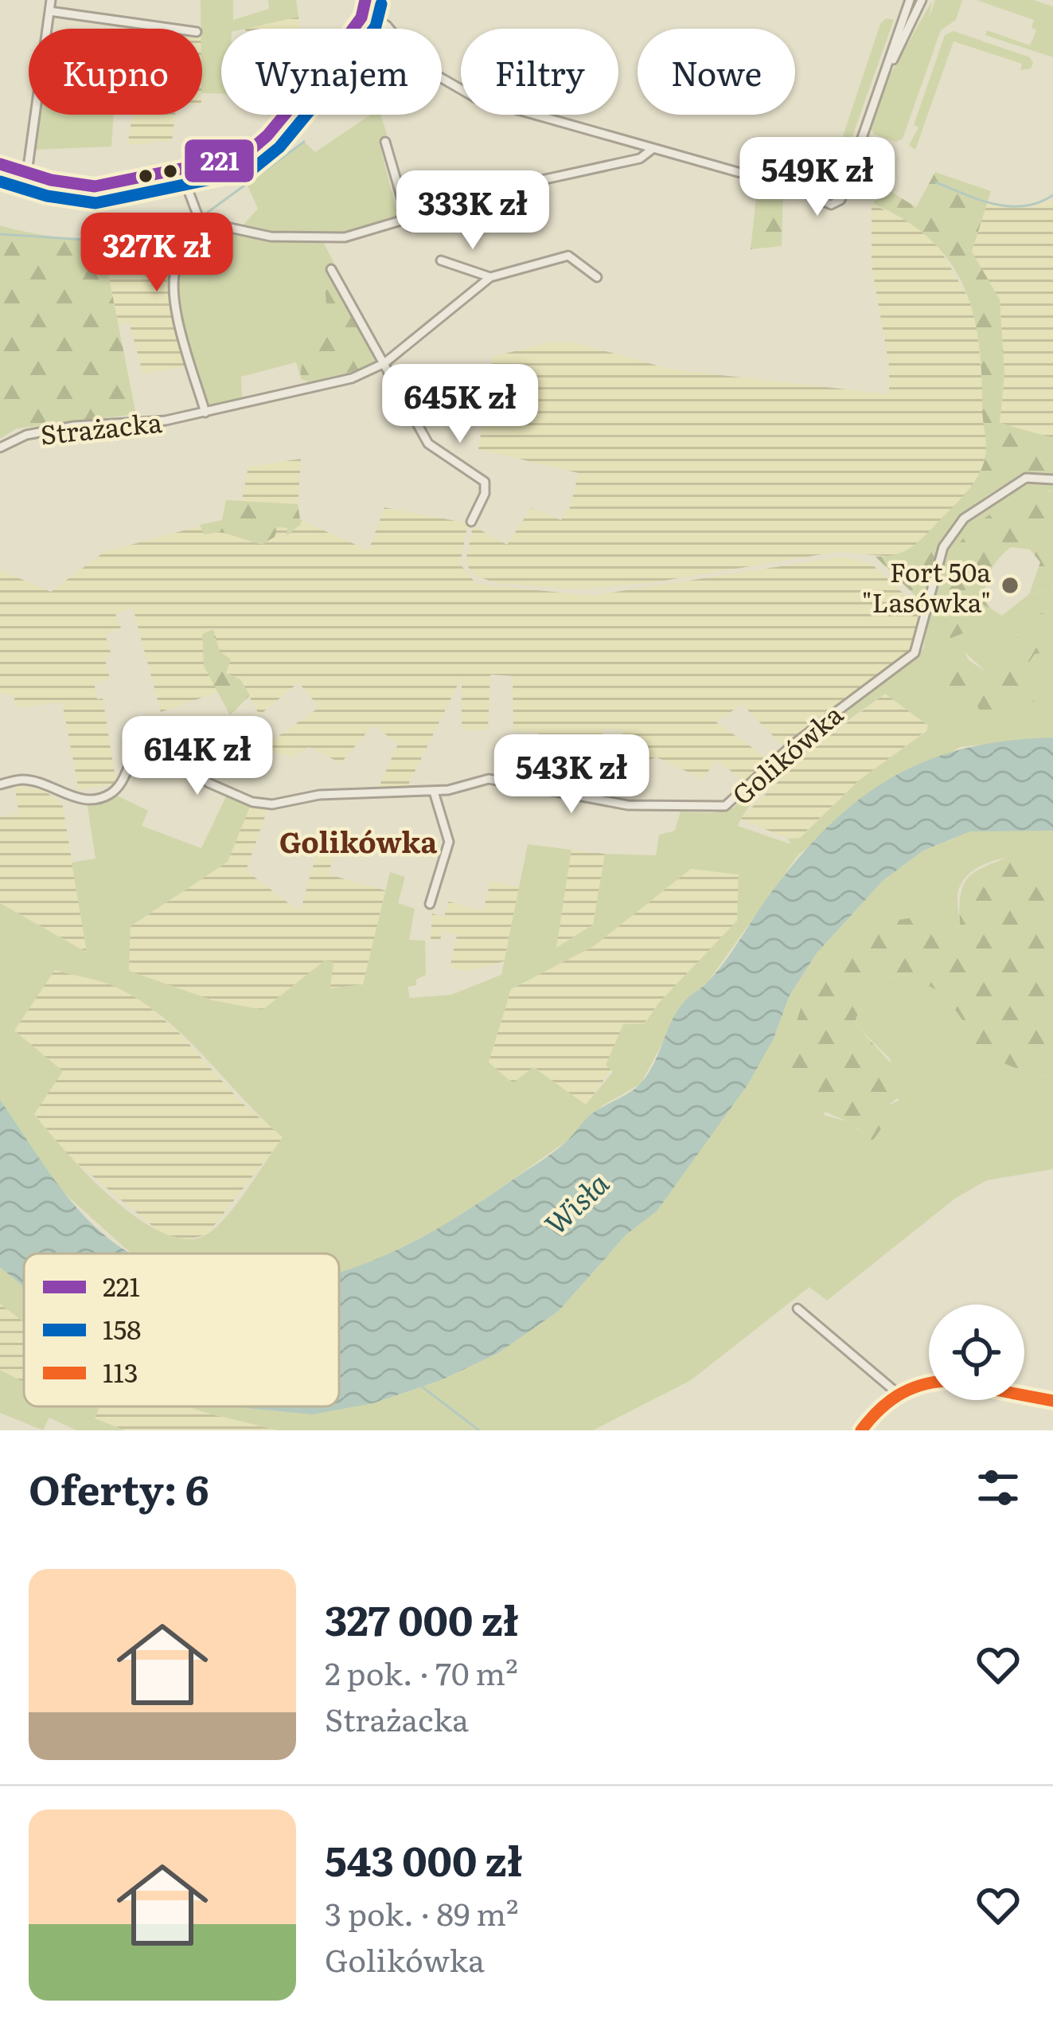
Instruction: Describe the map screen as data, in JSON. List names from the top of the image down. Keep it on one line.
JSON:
{"streets":{"street":["Strażacka","Golikówka"]},"districts":["Golikówka"],"water":["Wisła"],"places":["Fort 50a \"Lasówka\""],"lines":["transit line 221","transit line 158","transit line 113"],"legend":["221","158","113"],"page":{"chip":["Kupno","Wynajem","Filtry","Nowe"],"price":["549K zł","333K zł","327K zł","645K zł","614K zł","543K zł"],"heading":"Oferty: 6","list":[{"name":"327 000 zł","note":"2 pok. · 70 m² · Strażacka"},{"name":"543 000 zł","note":"3 pok. · 89 m² · Golikówka"}]}}
